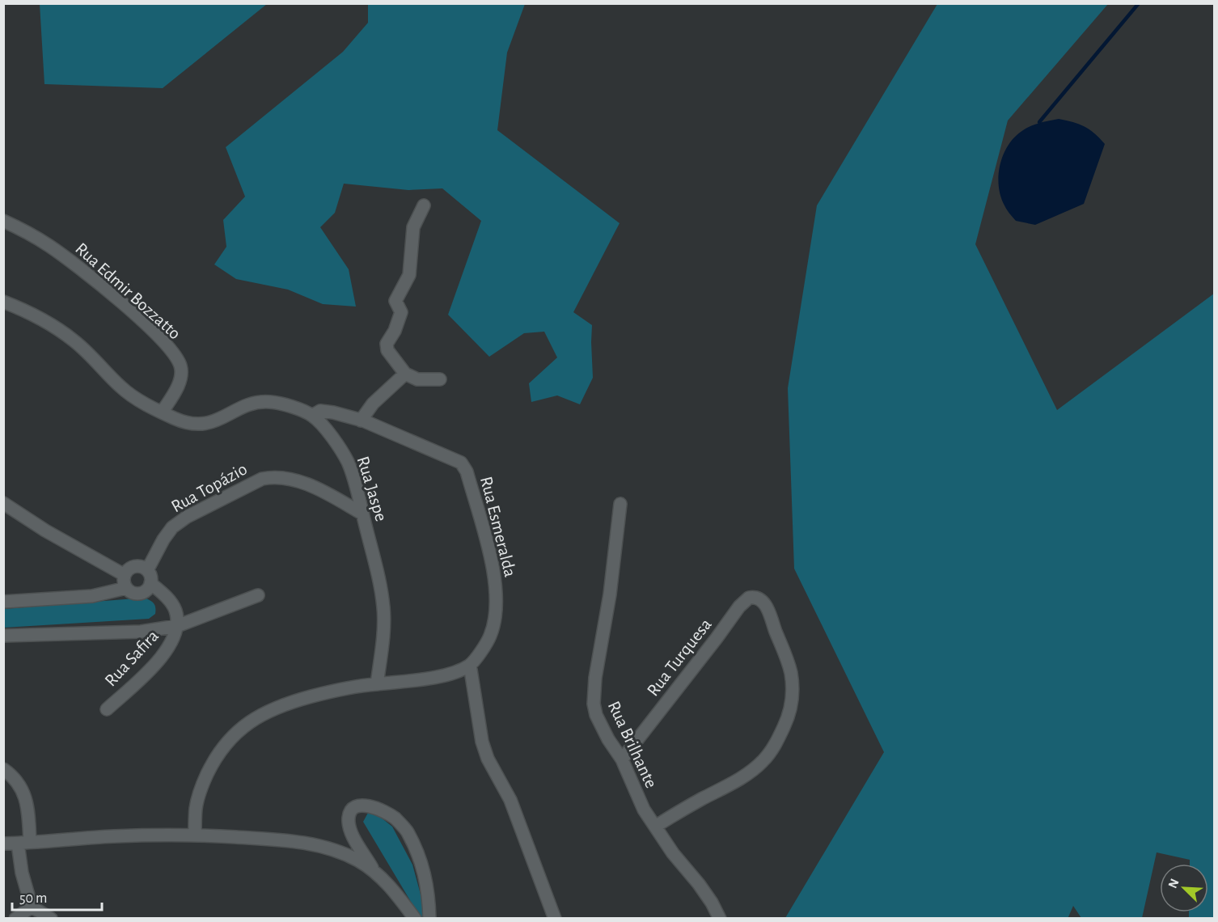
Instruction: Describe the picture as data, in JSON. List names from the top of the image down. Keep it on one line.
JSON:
{"streets":{"street":["Rua Edmir Bozzatto","Rua Topázio","Rua Jaspe","Rua Esmeralda","Rua Turquesa","Rua Safira","Rua Brilhante"]},"crossings":[["Rua Edmir Bozzatto","Rua Jaspe"],["Rua Topázio","Rua Jaspe"],["Rua Jaspe","Rua Esmeralda"],["Rua Turquesa","Rua Brilhante"]],"scale_bar":"50 m","north":"top left"}
